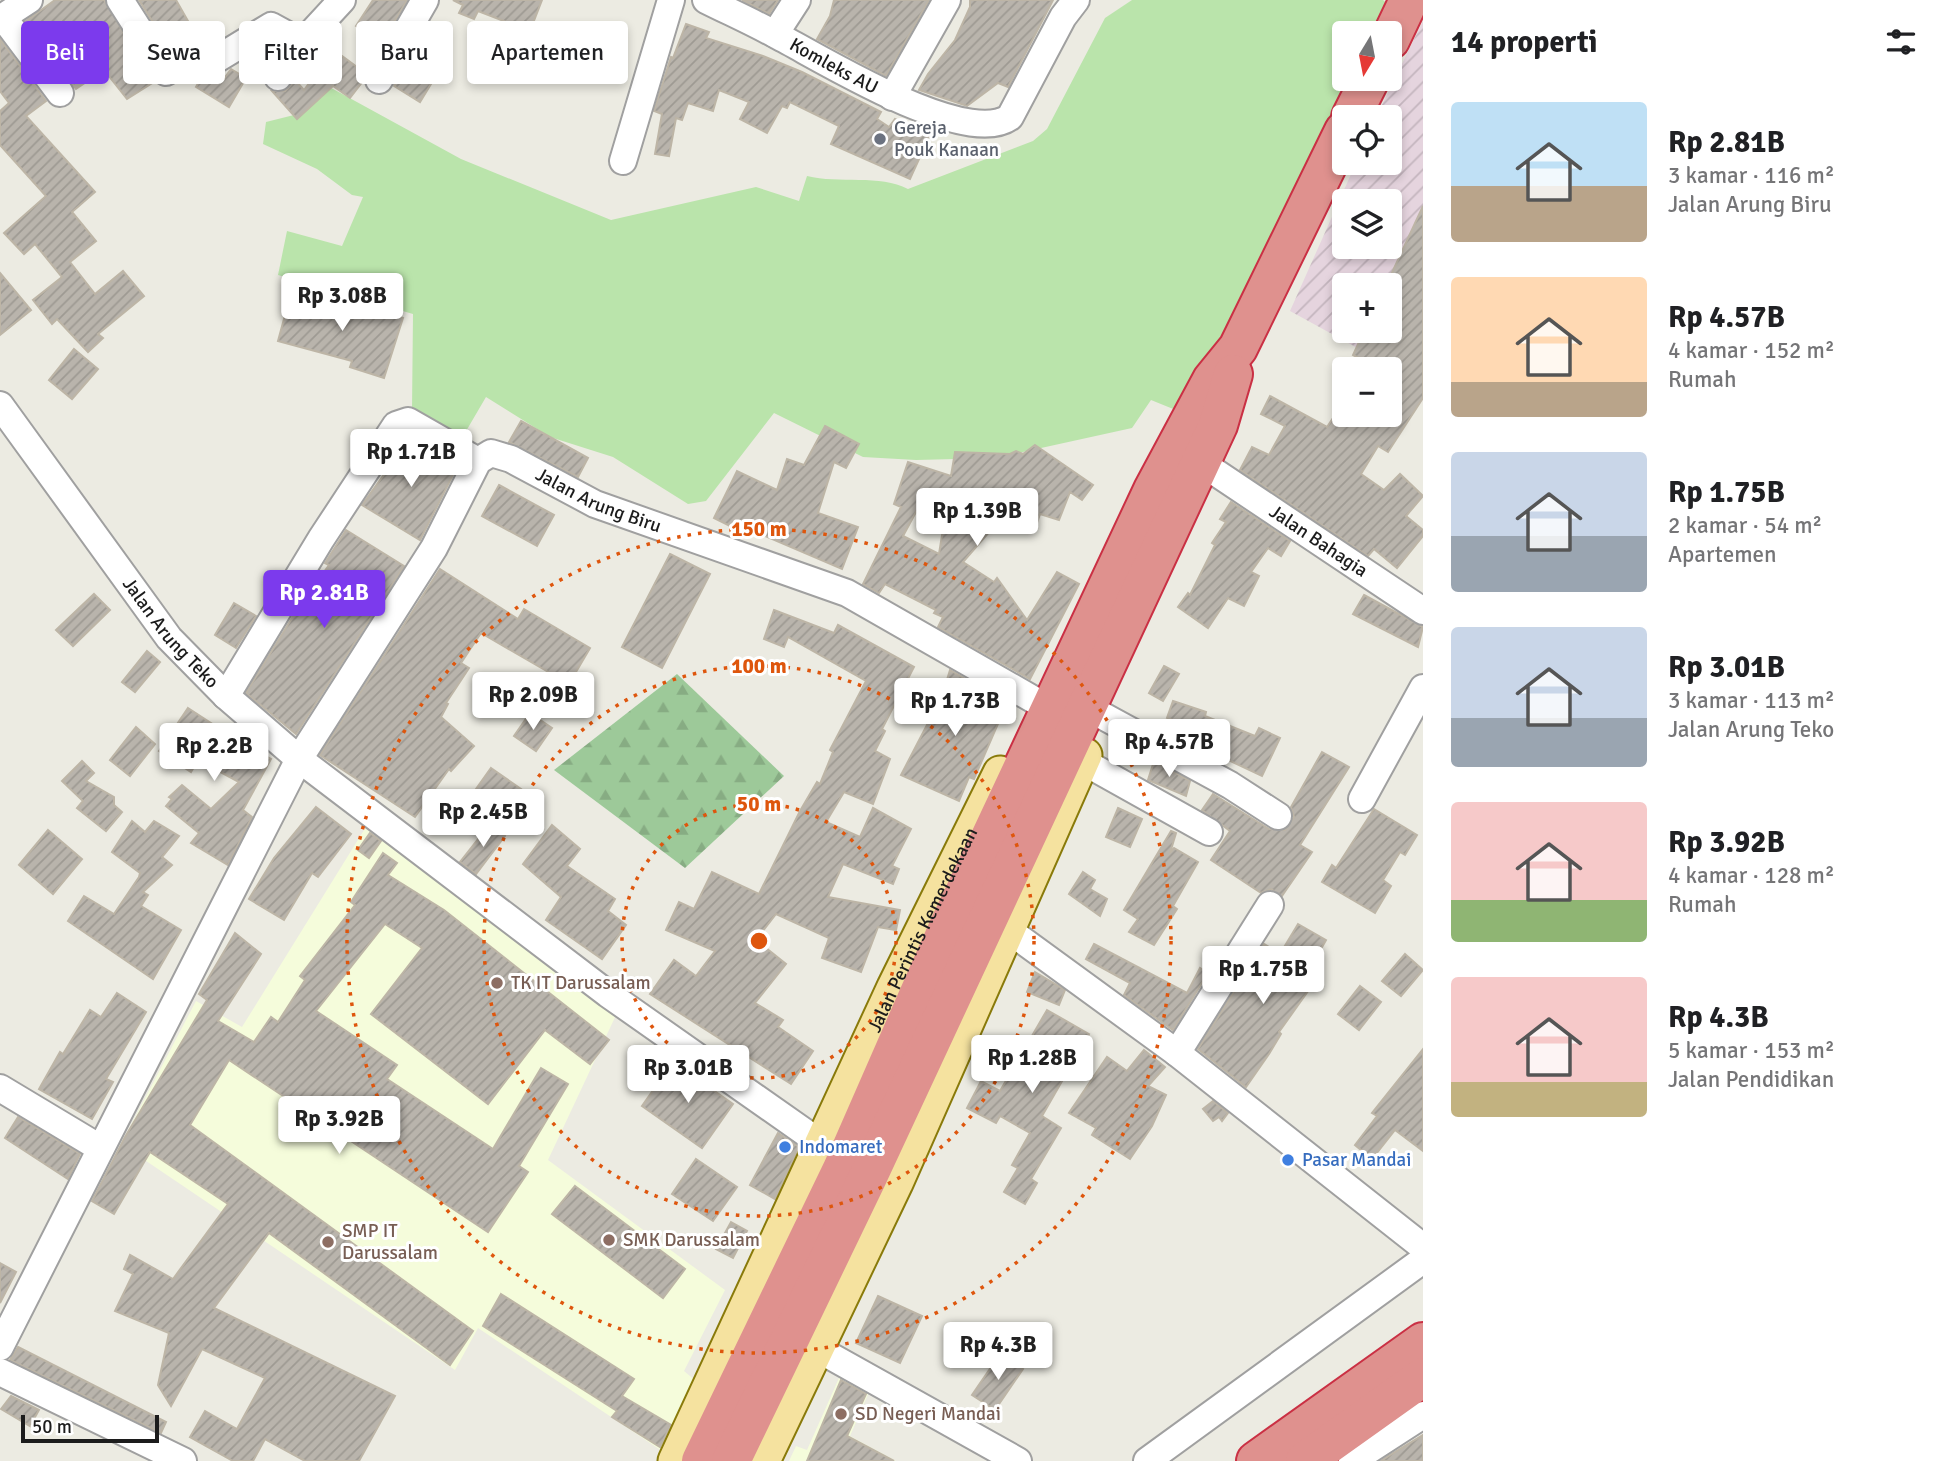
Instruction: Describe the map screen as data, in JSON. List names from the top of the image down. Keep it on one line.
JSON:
{"streets":{"highway":["Jalan Perintis Kemerdekaan"],"street":["Komleks AU","Jalan Arung Biru","Jalan Bahagia","Jalan Arung Teko"]},"crossings":[["Jalan Arung Biru","Jalan Perintis Kemerdekaan"],["Jalan Bahagia","Jalan Perintis Kemerdekaan"],["Jalan Arung Teko","Jalan Perintis Kemerdekaan"]],"places":["Gereja Pouk Kanaan","TK IT Darussalam","Indomaret","Pasar Mandai","SMK Darussalam","SMP IT Darussalam","SD Negeri Mandai"],"scale_bar":"50 m","north":"bottom","page":{"heading":"14 properti","map_buttons":["+","−"],"chip":["Beli","Sewa","Filter","Baru","Apartemen"],"list":[{"name":"Rp 2.81B","note":"3 kamar · 116 m² · Jalan Arung Biru"},{"name":"Rp 4.57B","note":"4 kamar · 152 m² · Rumah"},{"name":"Rp 1.75B","note":"2 kamar · 54 m² · Apartemen"},{"name":"Rp 3.01B","note":"3 kamar · 113 m² · Jalan Arung Teko"},{"name":"Rp 3.92B","note":"4 kamar · 128 m² · Rumah"},{"name":"Rp 4.3B","note":"5 kamar · 153 m² · Jalan Pendidikan"}],"price":["Rp 3.08B","Rp 1.71B","Rp 1.39B","Rp 2.81B","Rp 2.09B","Rp 1.73B","Rp 4.57B","Rp 2.2B","Rp 2.45B","Rp 1.75B","Rp 1.28B","Rp 3.01B","Rp 3.92B","Rp 4.3B"],"scale":"50 m"},"rings":["150 m","100 m","50 m"]}
